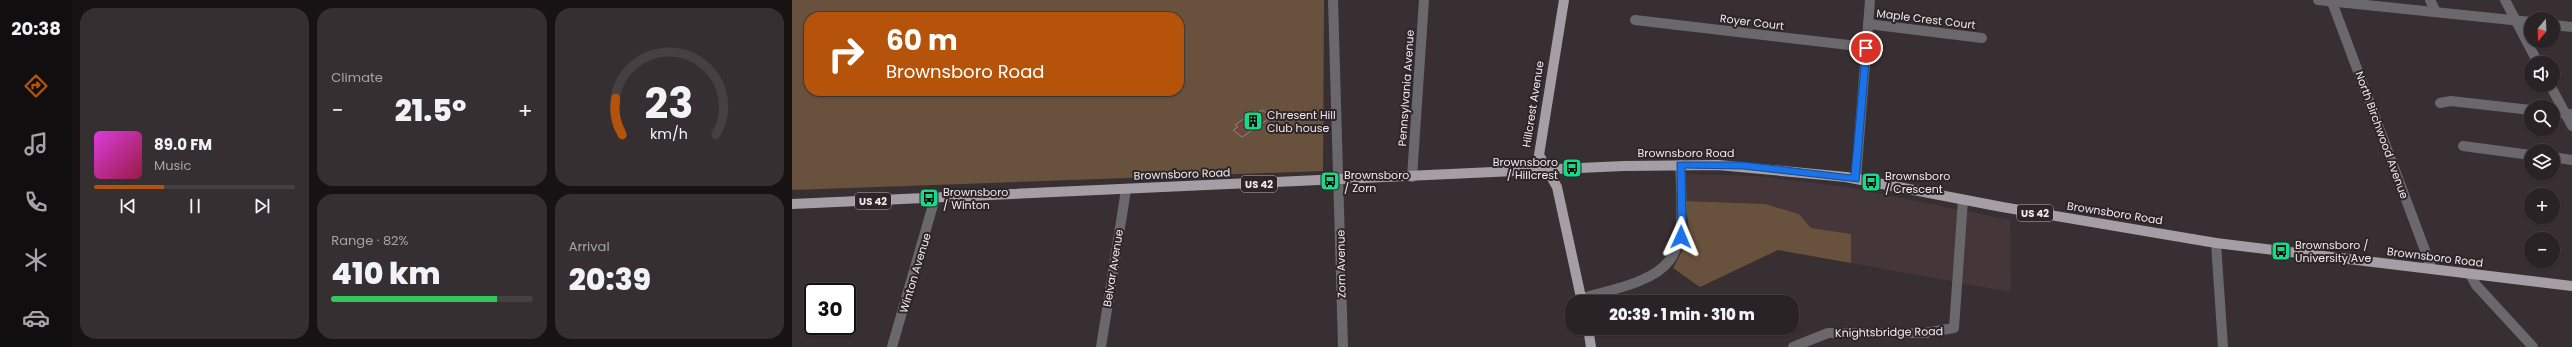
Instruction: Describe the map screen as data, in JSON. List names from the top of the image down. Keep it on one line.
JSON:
{"streets":{"main road":["Hillcrest Avenue","Brownsboro Road","US 42"],"street":["Maple Crest Court","Royer Court","Pennsylvania Avenue","North Birchwood Avenue","Zorn Avenue","Belvar Avenue","Winton Avenue","Knightsbridge Road"]},"crossings":[["Pennsylvania Avenue","Brownsboro Road"],["Hillcrest Avenue","Brownsboro Road"],["North Birchwood Avenue","Brownsboro Road"],["Brownsboro Road","Zorn Avenue"],["Brownsboro Road","Belvar Avenue"],["Brownsboro Road","Winton Avenue"],["Brownsboro Road","Knightsbridge Road"]],"places":{"building":["Chresent Hill Club house"],"bus stop":["Brownsboro / Hillcrest","Brownsboro / Zorn","Brownsboro / Crescent","Brownsboro / Winton","Brownsboro / University Ave"]},"north":"bottom","page":{"tabs":"20:38","tile":["Climate",["Range · 82%","410 km"],["Arrival","20:39"]],"map_buttons":["+","−"],"turn":["60 m","Brownsboro Road"],"heat":["−","21.5°","+"],"song":["89.0 FM","Music"],"limit":"30","trip":"20:39 · 1 min · 310 m","gauge":["23","km/h"]}}
